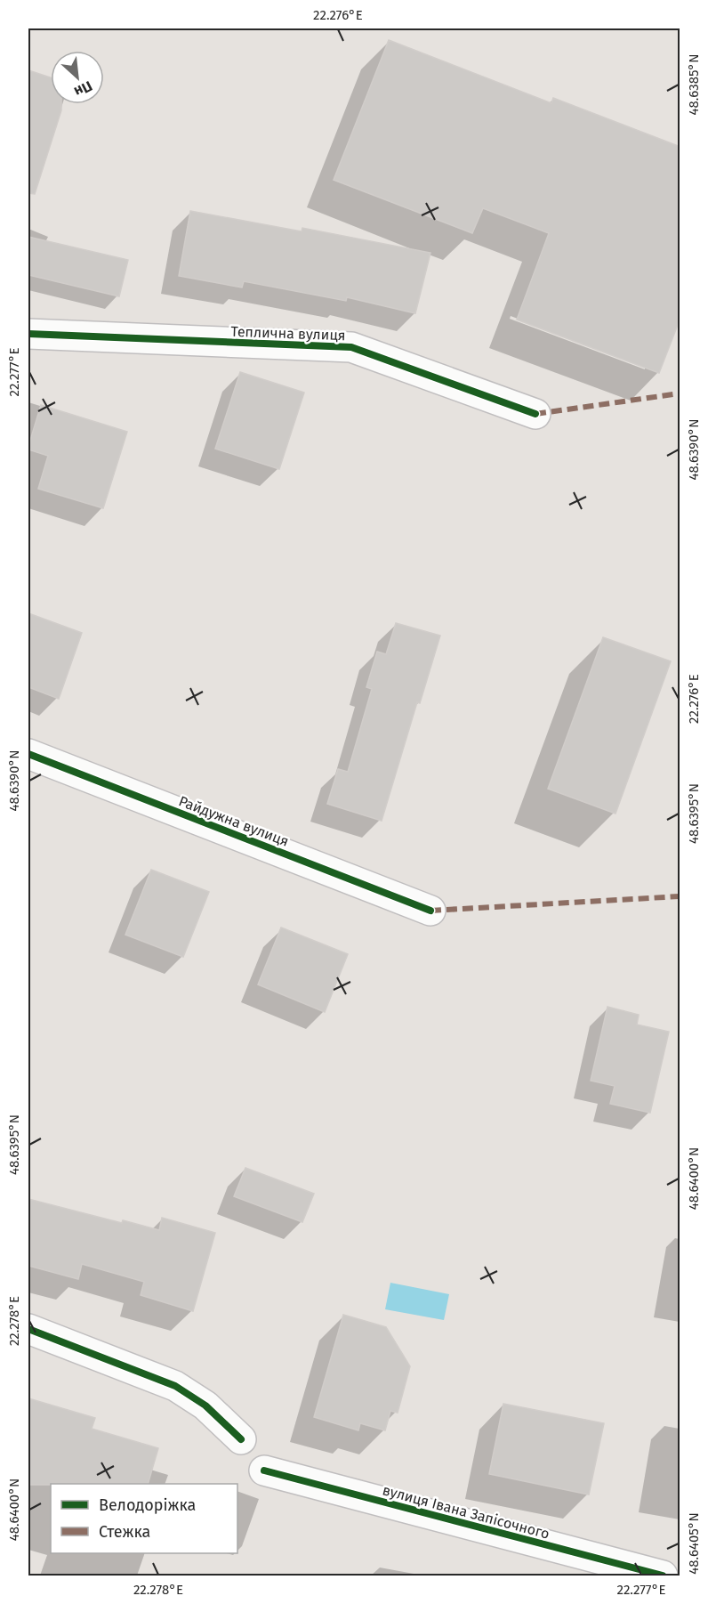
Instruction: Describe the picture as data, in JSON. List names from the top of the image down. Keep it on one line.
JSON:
{"streets":{"street":["Теплична вулиця","Райдужна вулиця","вулиця Івана Запісочного"]},"legend":["Велодоріжка","Стежка"],"north":"bottom right","coordinates":["22.276°E","48.6385°N","22.277°E","48.6390°N","48.6395°N","48.6400°N","22.278°E","48.6405°N"]}
